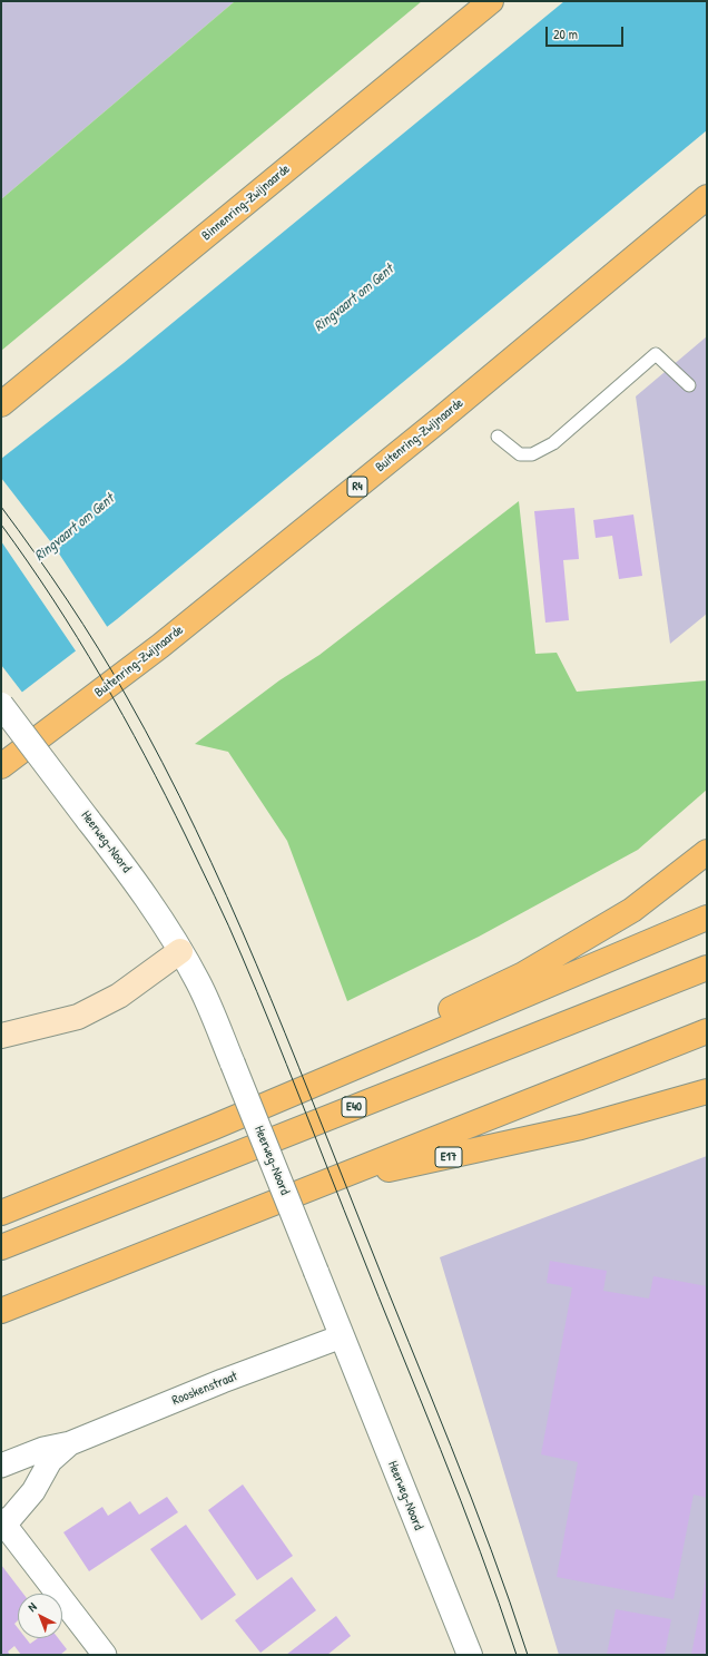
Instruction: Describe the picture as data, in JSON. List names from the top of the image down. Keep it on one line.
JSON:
{"streets":{"highway":["Binnenring-Zwijnaarde","Buitenring-Zwijnaarde","R4","E40","E17"],"street":["Heerweg-Noord","Rooskenstraat"]},"crossings":[["Heerweg-Noord","Rooskenstraat"]],"water":["Ringvaart om Gent"],"scale_bar":"20 m","north":"top left"}
